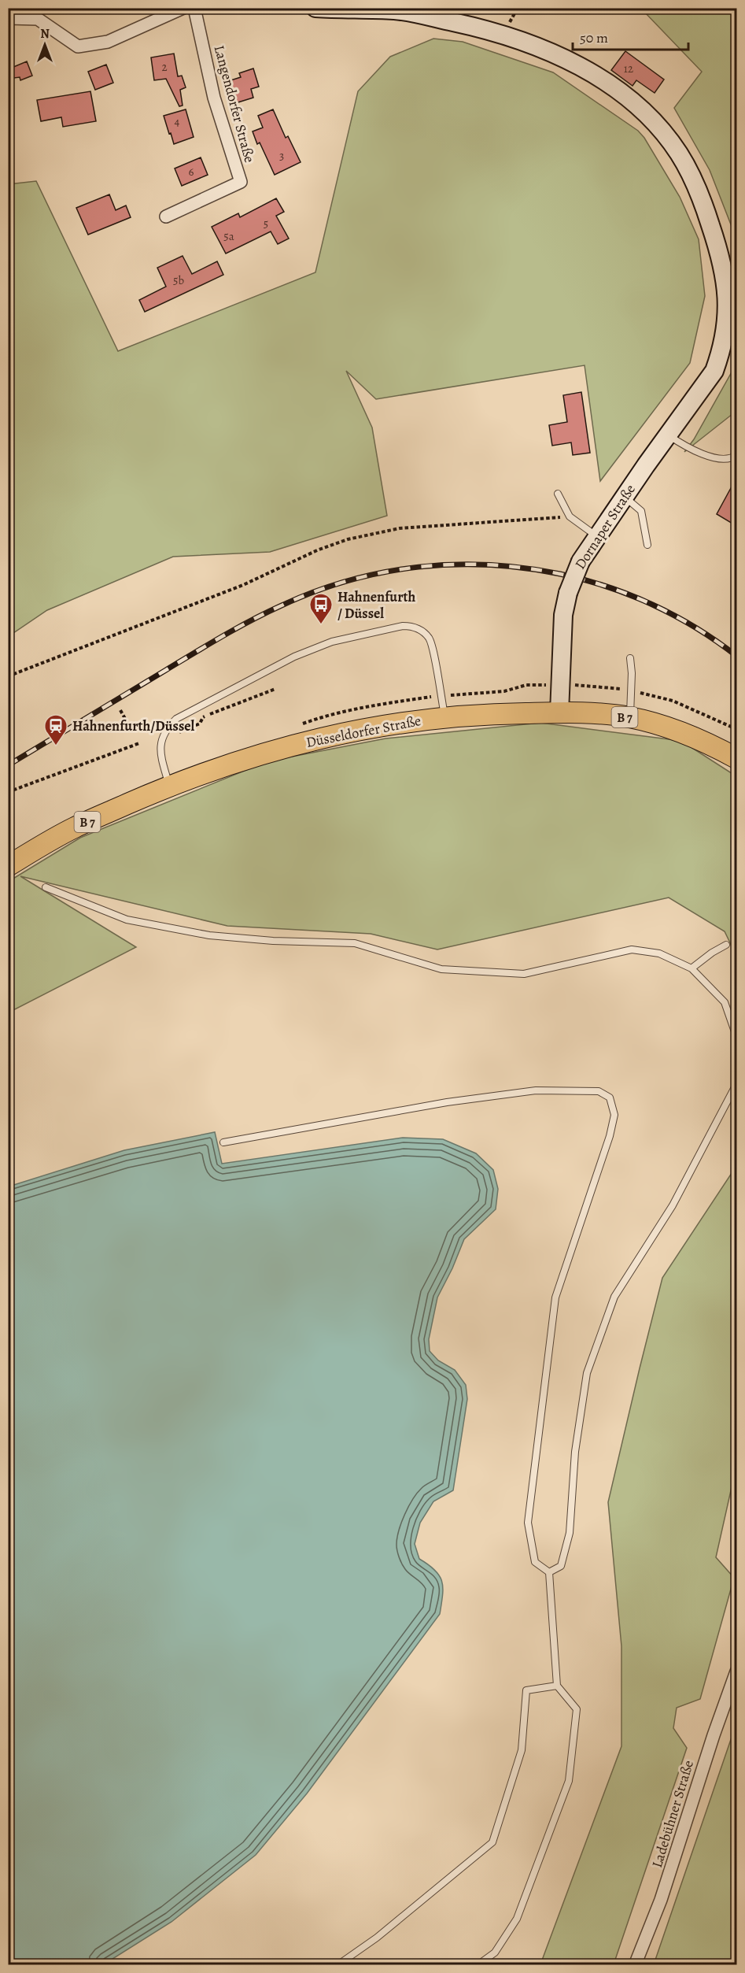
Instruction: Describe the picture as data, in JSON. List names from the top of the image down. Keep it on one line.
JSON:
{"streets":{"main road":["Dornaper Straße","B 7","Düsseldorfer Straße"],"street":["Langendorfer Straße","Ladebühner Straße"]},"crossings":[["Dornaper Straße","Düsseldorfer Straße"]],"places":{"bus stop":["Hahnenfurth / Düssel"],"station":["Hahnenfurth/Düssel"]},"house_numbers":["2","12","4","3","6","5","5a","5b"],"scale_bar":"50 m","north":"top"}
